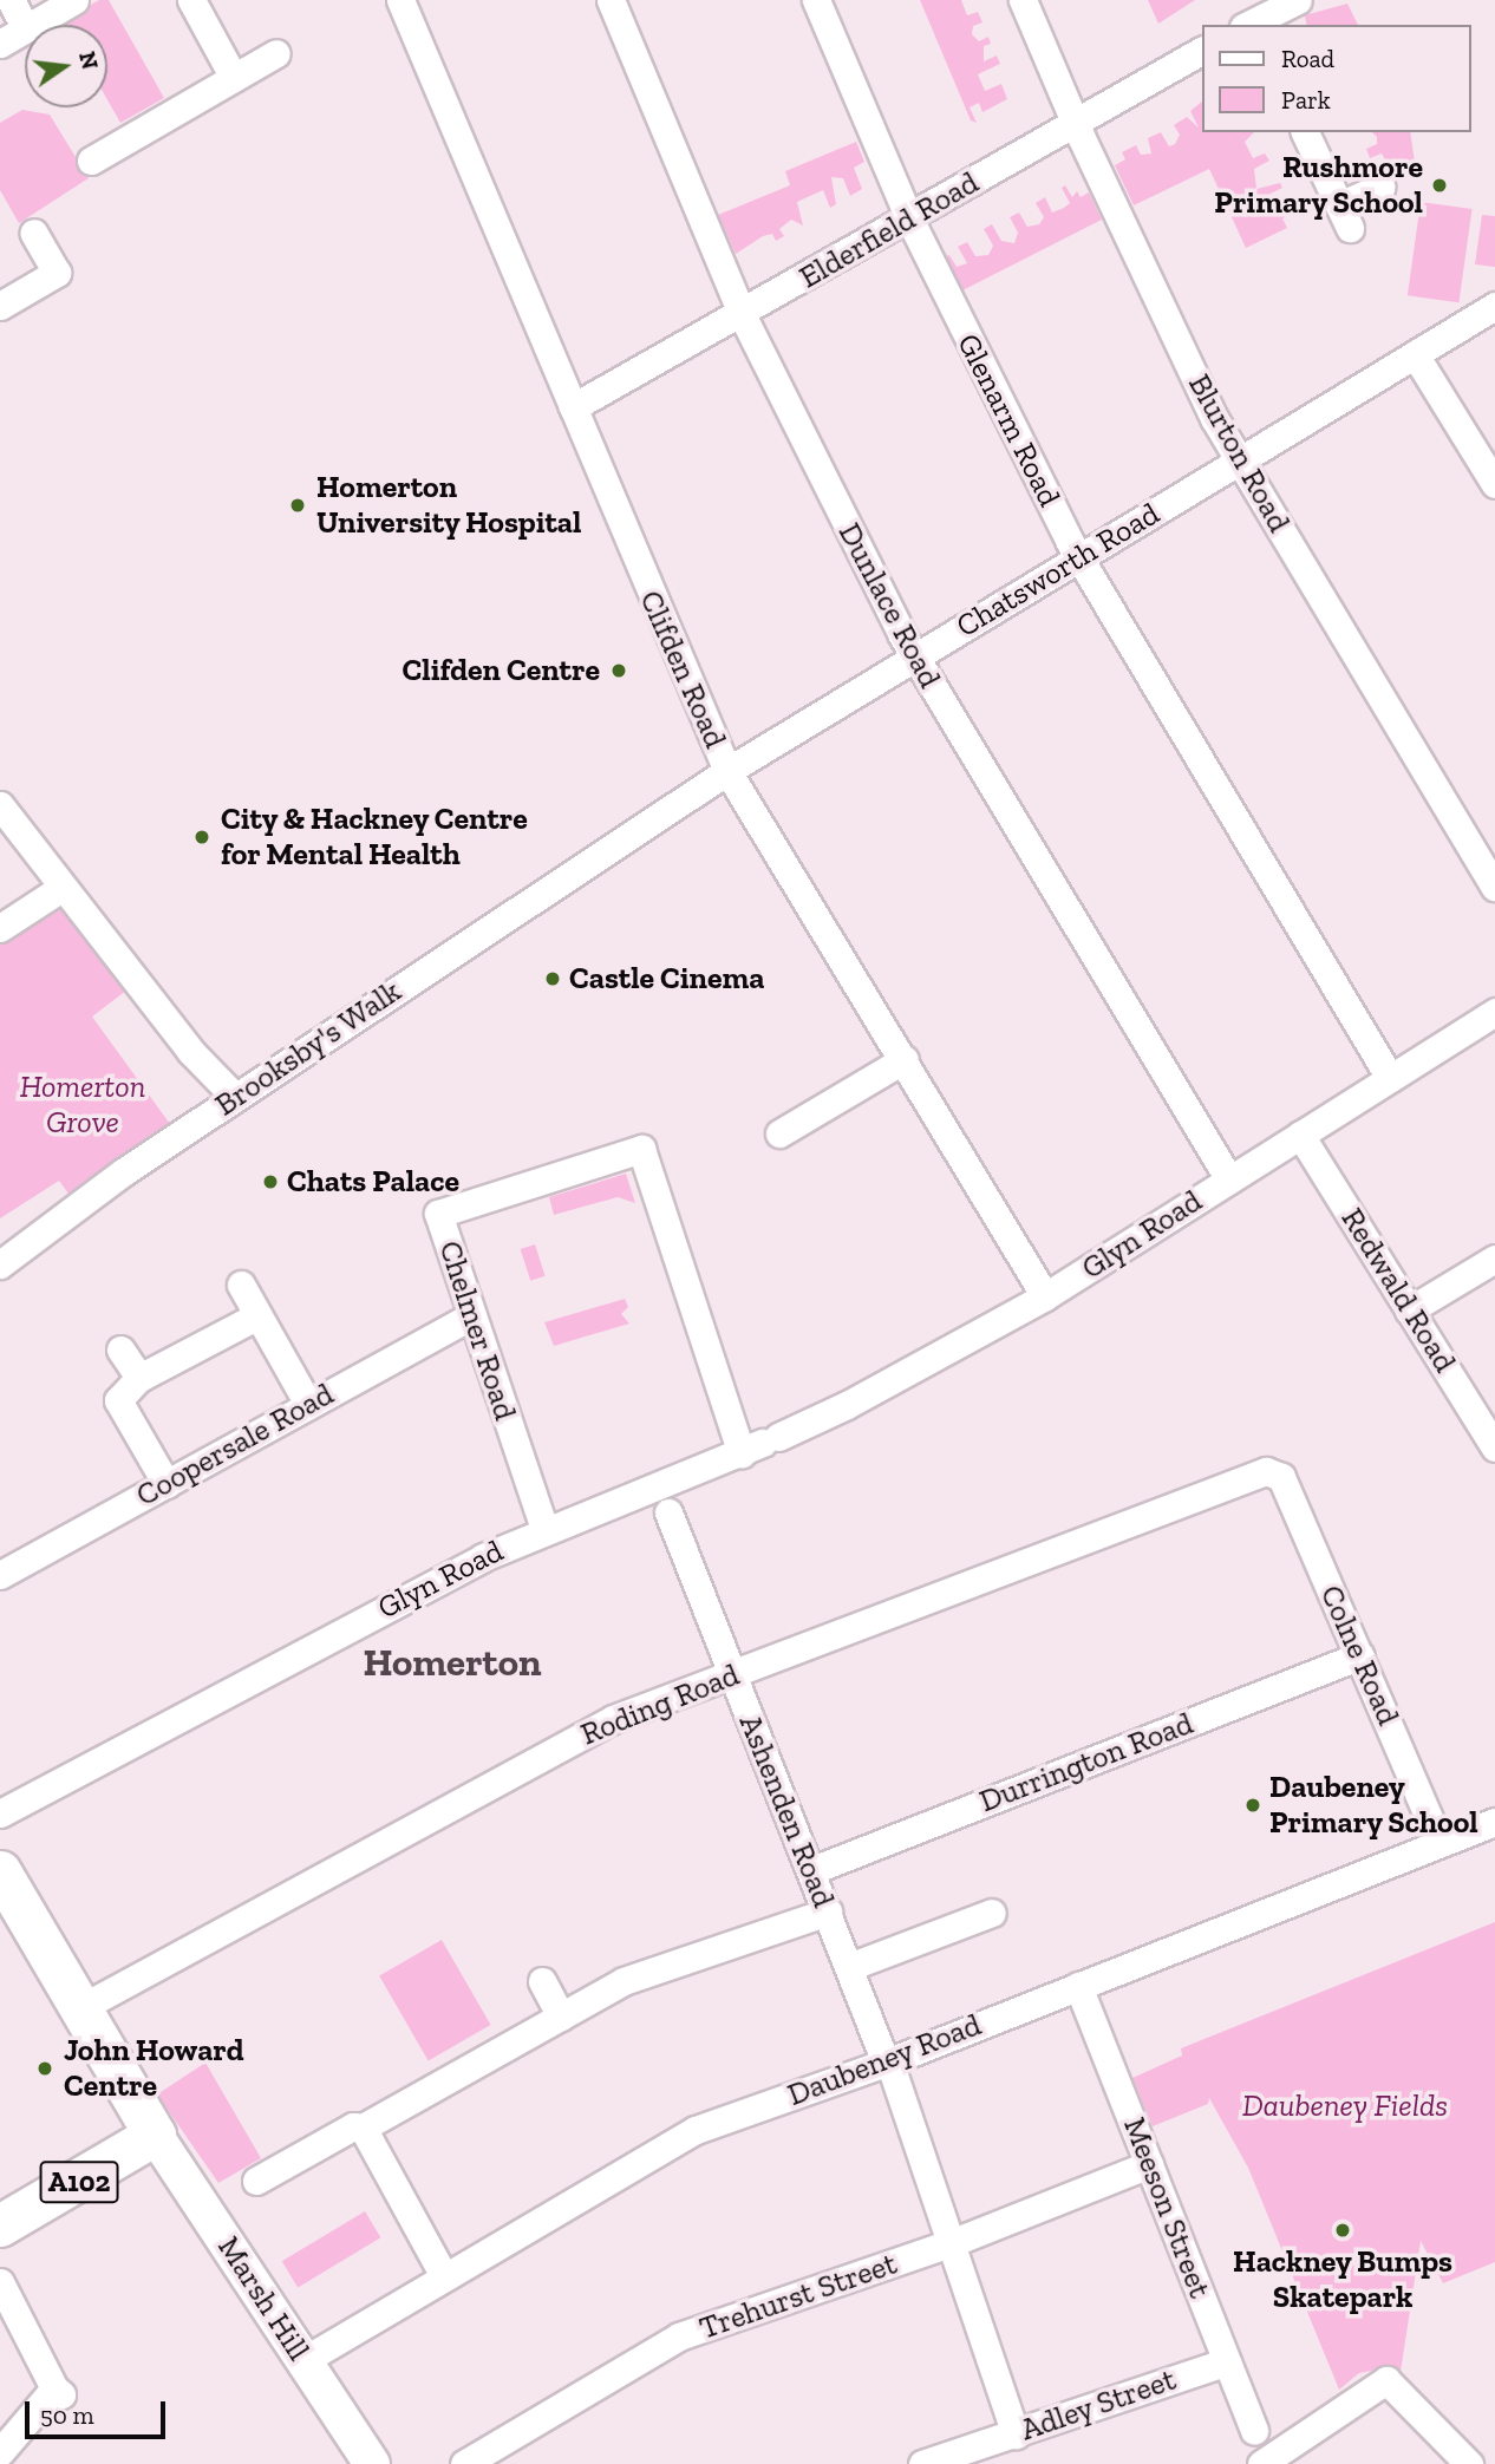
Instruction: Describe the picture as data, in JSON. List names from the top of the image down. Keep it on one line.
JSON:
{"streets":{"highway":["A102"],"main road":["Marsh Hill"],"street":["Elderfield Road","Glenarm Road","Blurton Road","Chatsworth Road","Dunlace Road","Clifden Road","Brooksby's Walk","Glyn Road","Redwald Road","Chelmer Road","Coopersale Road","Colne Road","Roding Road","Durrington Road","Ashenden Road","Daubeney Road","Meeson Street","Trehurst Street","Adley Street"]},"crossings":[["Elderfield Road","Glenarm Road"],["Elderfield Road","Blurton Road"],["Elderfield Road","Dunlace Road"],["Elderfield Road","Clifden Road"],["Glenarm Road","Chatsworth Road"],["Glenarm Road","Glyn Road"],["Blurton Road","Chatsworth Road"],["Chatsworth Road","Dunlace Road"],["Chatsworth Road","Clifden Road"],["Chatsworth Road","Brooksby's Walk"],["Dunlace Road","Glyn Road"],["Clifden Road","Glyn Road"],["Glyn Road","Redwald Road"],["Glyn Road","Chelmer Road"],["Chelmer Road","Coopersale Road"],["Colne Road","Roding Road"],["Colne Road","Durrington Road"],["Colne Road","Daubeney Road"],["Roding Road","Ashenden Road"],["Roding Road","A102"],["Durrington Road","Ashenden Road"],["Ashenden Road","Daubeney Road"],["Ashenden Road","Trehurst Street"],["Ashenden Road","Adley Street"],["Daubeney Road","Meeson Street"],["Daubeney Road","Marsh Hill"],["A102","Marsh Hill"],["Meeson Street","Trehurst Street"],["Meeson Street","Adley Street"]],"districts":["Homerton"],"parks":["Homerton Grove","Daubeney Fields"],"places":["Rushmore Primary School","Homerton University Hospital","Clifden Centre","City & Hackney Centre for Mental Health","Castle Cinema","Chats Palace","Daubeney Primary School","John Howard Centre","Hackney Bumps Skatepark"],"legend":["Road","Park"],"scale_bar":"50 m","north":"right"}
